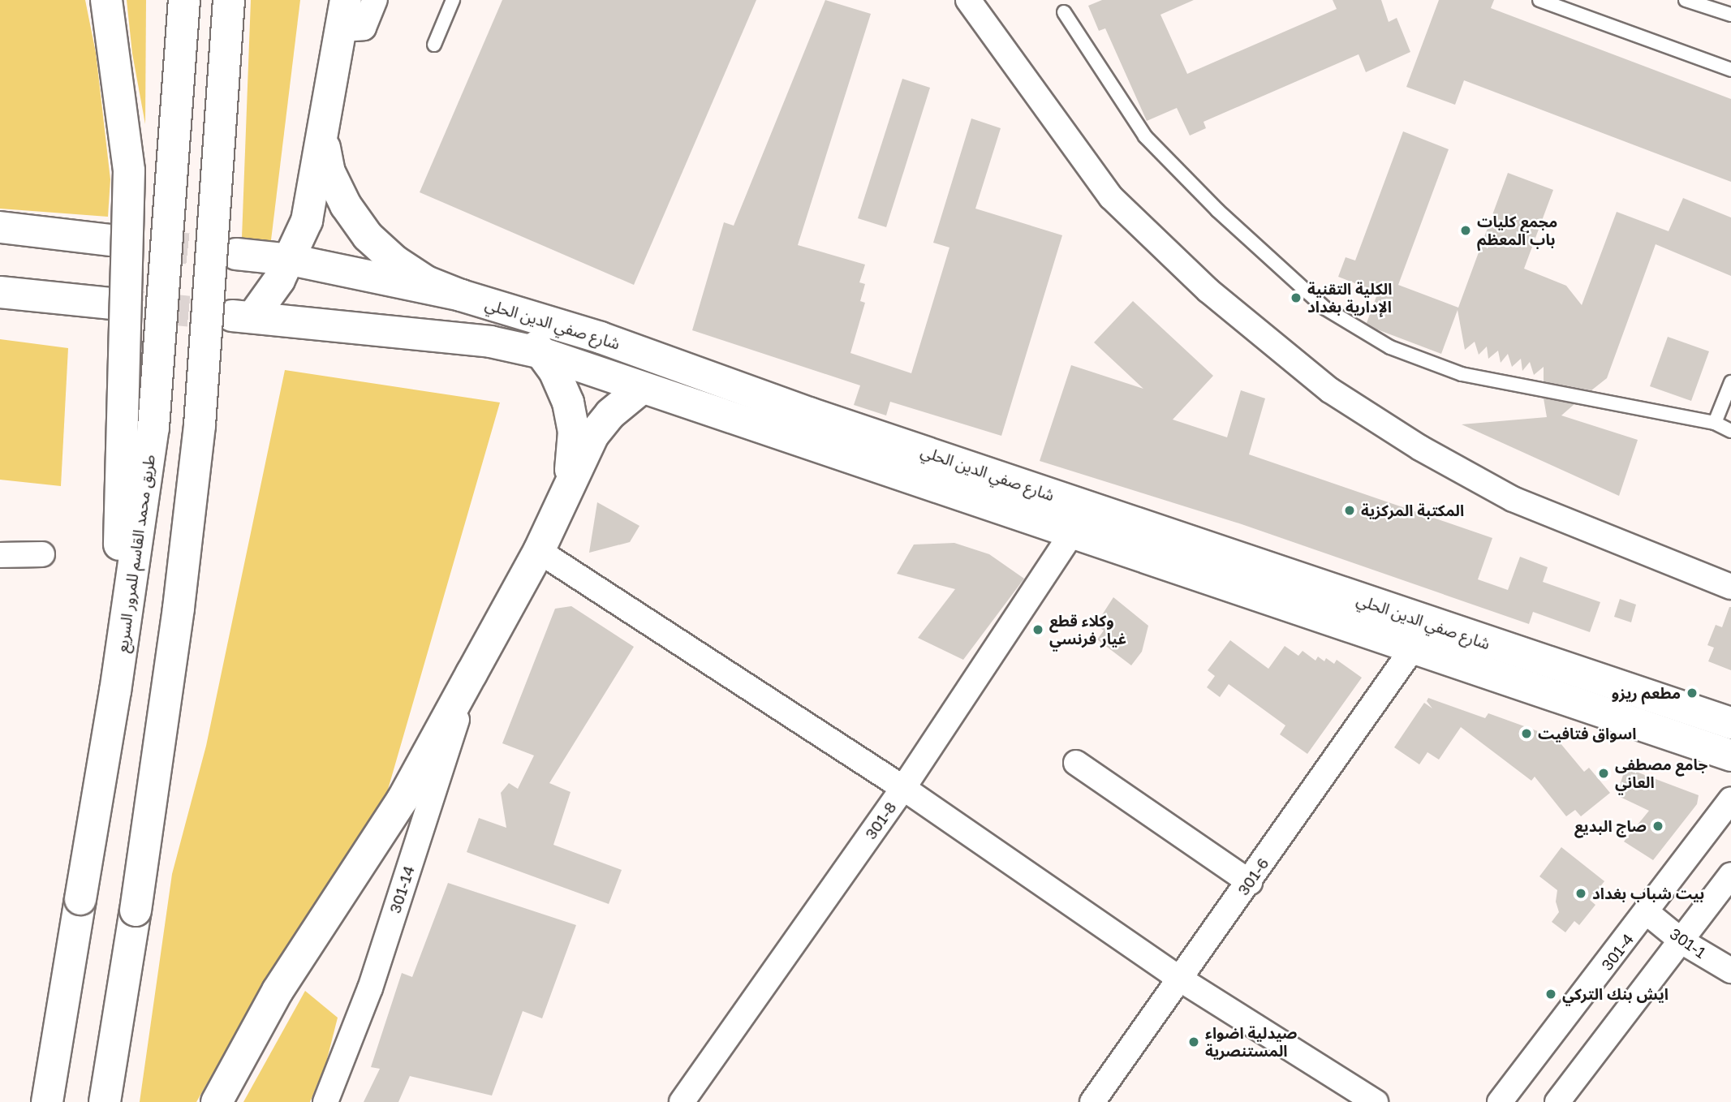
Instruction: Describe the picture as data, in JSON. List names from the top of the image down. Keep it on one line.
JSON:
{"streets":{"main road":["شارع صفي الدين الحلي","طريق محمد القاسم للمرور السريع"],"street":["301-8","301-6","301-14","301-1","301-4"]},"crossings":[["شارع صفي الدين الحلي","301-8"],["شارع صفي الدين الحلي","301-6"],["301-1","301-4"]],"places":["مجمع كليات باب المعظم","الكلية التقنية الإدارية بغداد","المكتبة المركزية","وكلاء قطع غيار فرنسي","مطعم ريزو","اسواق فتافيت","جامع مصطفى العاني","صاج البديع","بيت شباب بغداد","ايش بنك التركي","صيدلية اضواء المستنصرية"]}
